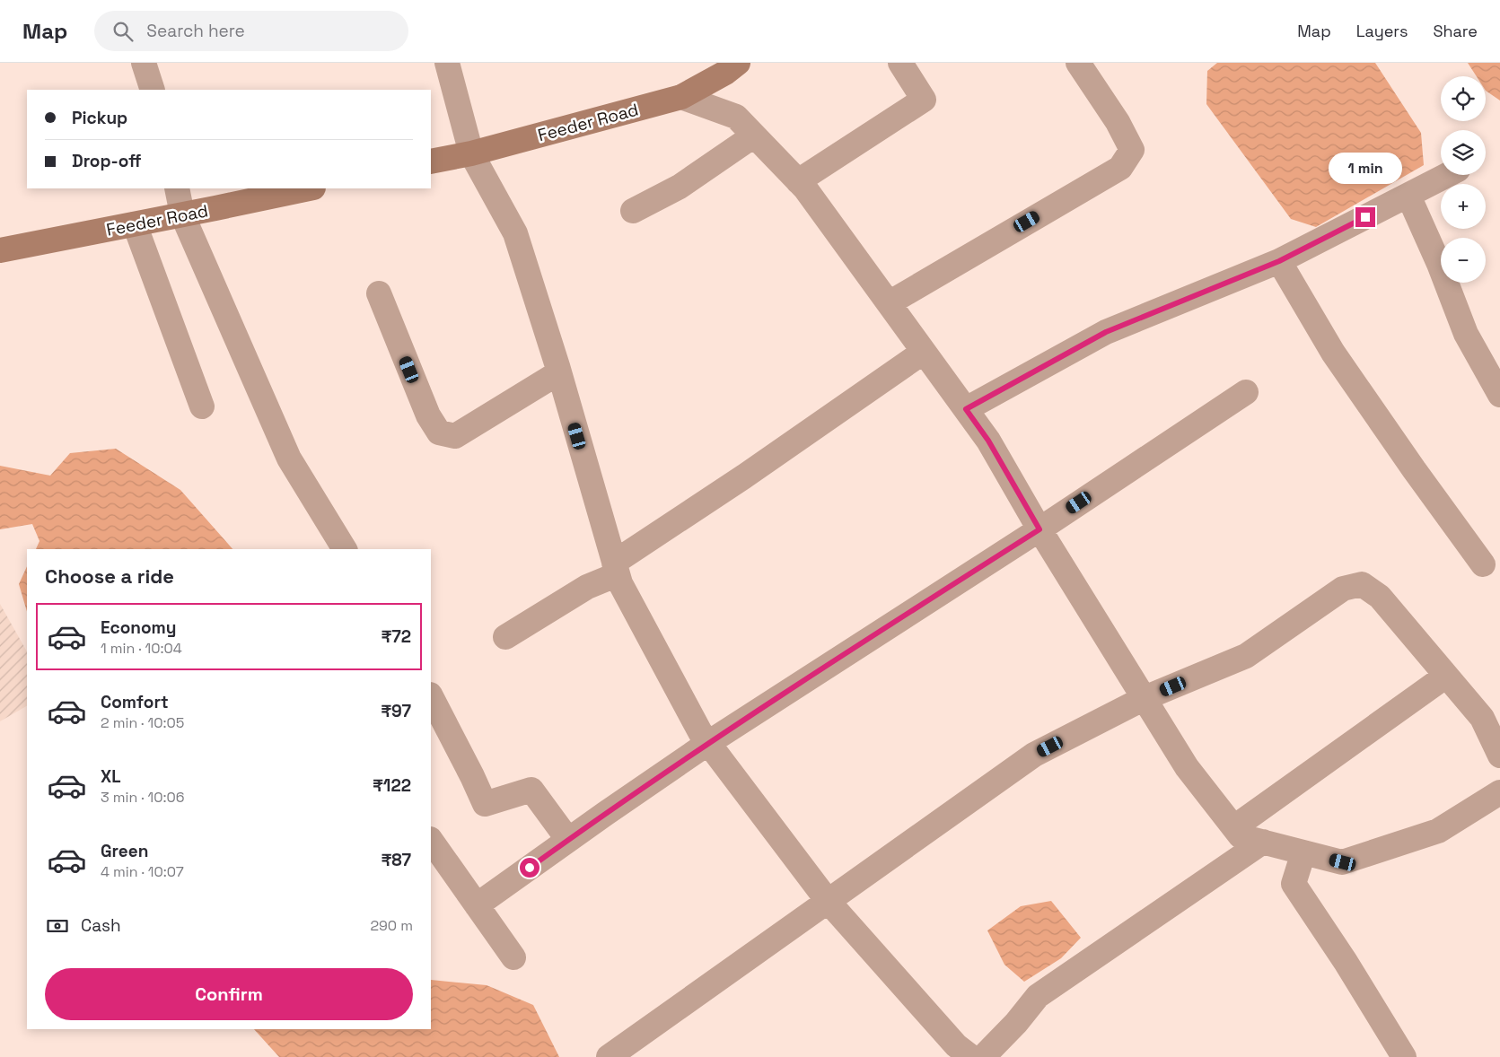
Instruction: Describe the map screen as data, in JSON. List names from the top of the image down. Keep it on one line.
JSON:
{"streets":{"street":["Feeder Road"]},"page":{"header":"Map","search":"Search here","nav":["Map","Layers","Share"],"map_buttons":["+","−"],"banner":["Pickup","Drop-off"],"bubble":"1 min","heading":"Choose a ride","list":[{"name":"Economy","note":"1 min · 10:04","value":"₹72"},{"name":"Comfort","note":"2 min · 10:05","value":"₹97"},{"name":"XL","note":"3 min · 10:06","value":"₹122"},{"name":"Green","note":"4 min · 10:07","value":"₹87"}],"pay":["Cash","290 m"],"buttons":"Confirm"}}
